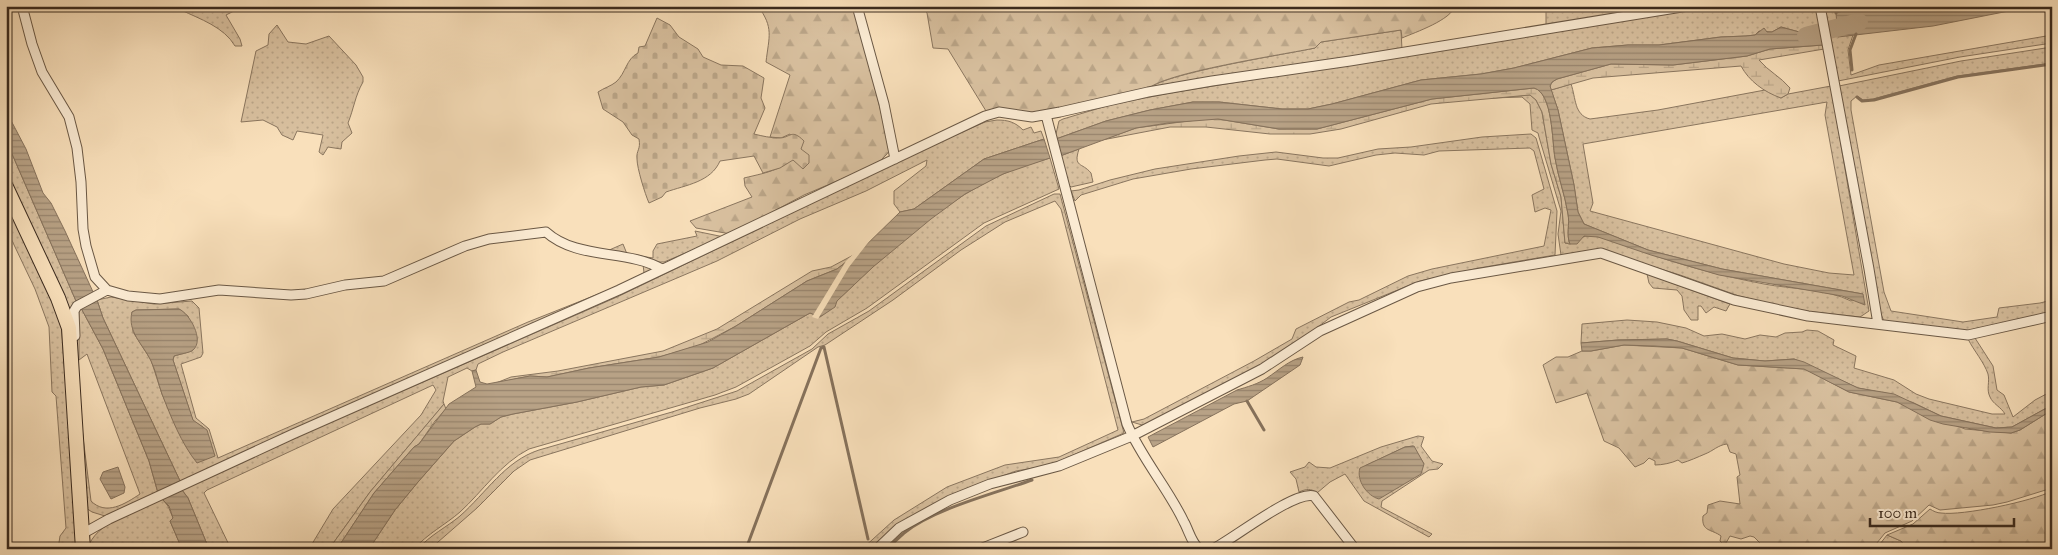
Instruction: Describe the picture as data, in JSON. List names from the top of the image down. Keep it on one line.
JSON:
{"scale_bar":"100 m"}
